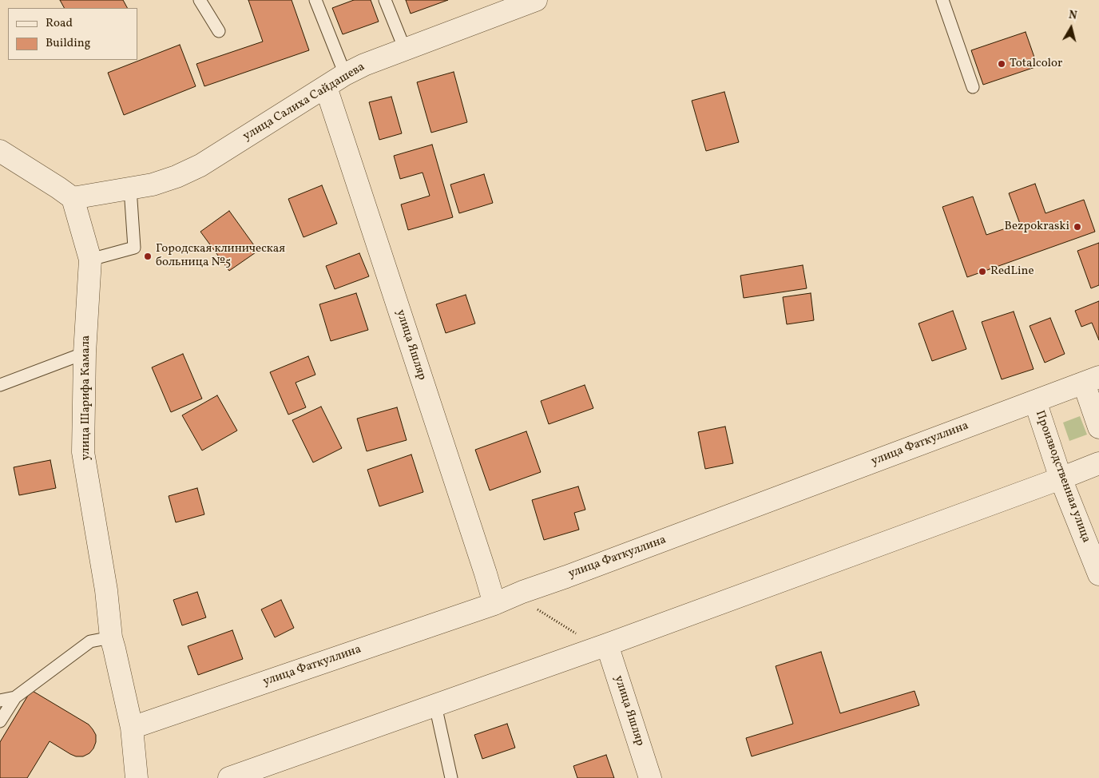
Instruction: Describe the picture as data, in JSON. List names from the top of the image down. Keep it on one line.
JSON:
{"streets":{"street":["улица Салиха Сайдашева","улица Яшляр","улица Шарифа Камала","улица Фаткуллина","Производственная улица"]},"crossings":[["улица Салиха Сайдашева","улица Яшляр"],["улица Салиха Сайдашева","улица Шарифа Камала"],["улица Яшляр","улица Фаткуллина"],["улица Шарифа Камала","улица Фаткуллина"],["улица Фаткуллина","Производственная улица"]],"places":["Totalcolor","Bezpokraski","Городская клиническая больница №5","RedLine"],"legend":["Road","Building"],"north":"top"}
